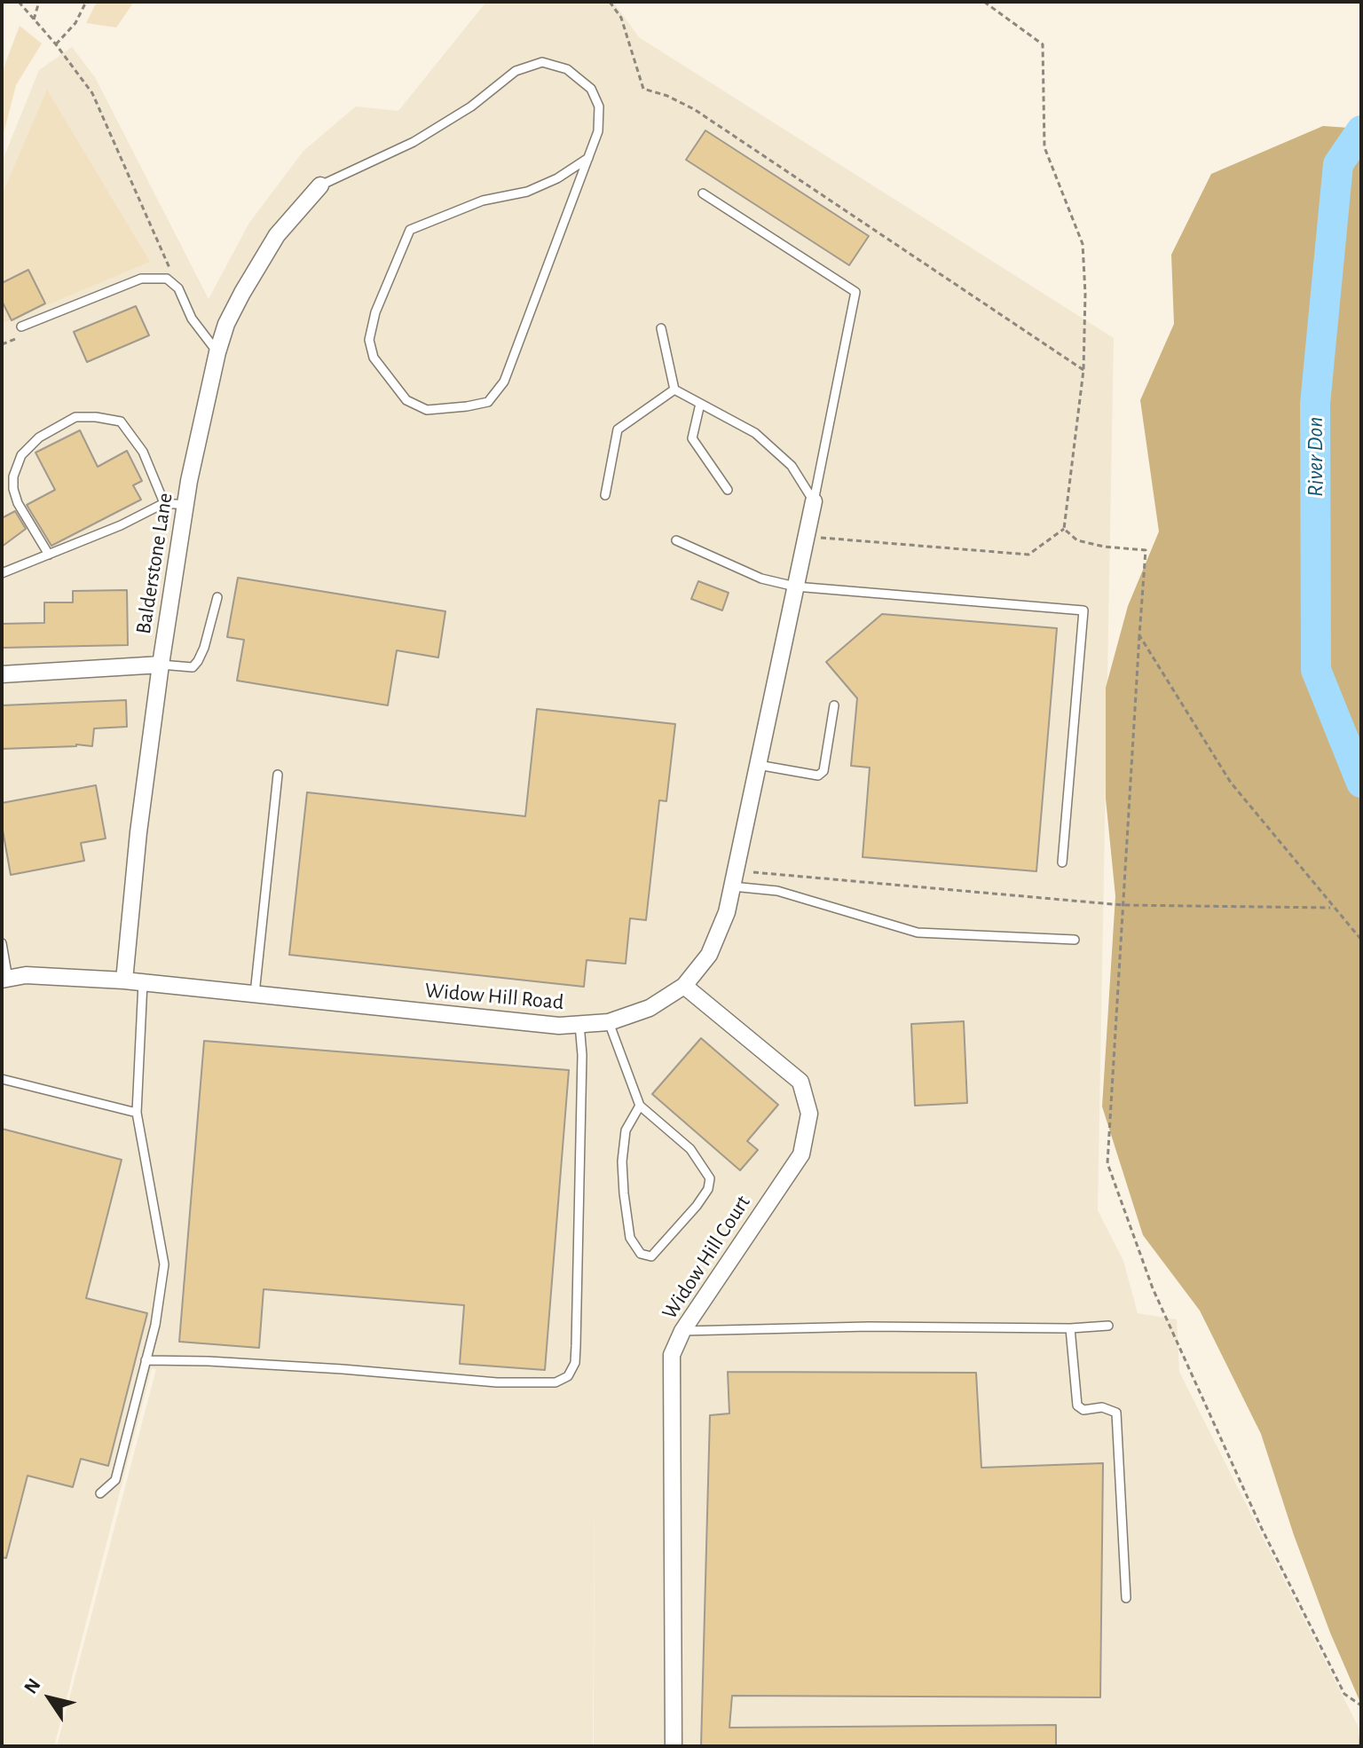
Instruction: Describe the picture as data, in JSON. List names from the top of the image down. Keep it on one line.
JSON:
{"streets":{"street":["Balderstone Lane","Widow Hill Road","Widow Hill Court"]},"crossings":[["Balderstone Lane","Widow Hill Road"],["Widow Hill Road","Widow Hill Court"]],"water":["River Don"],"north":"top left"}
